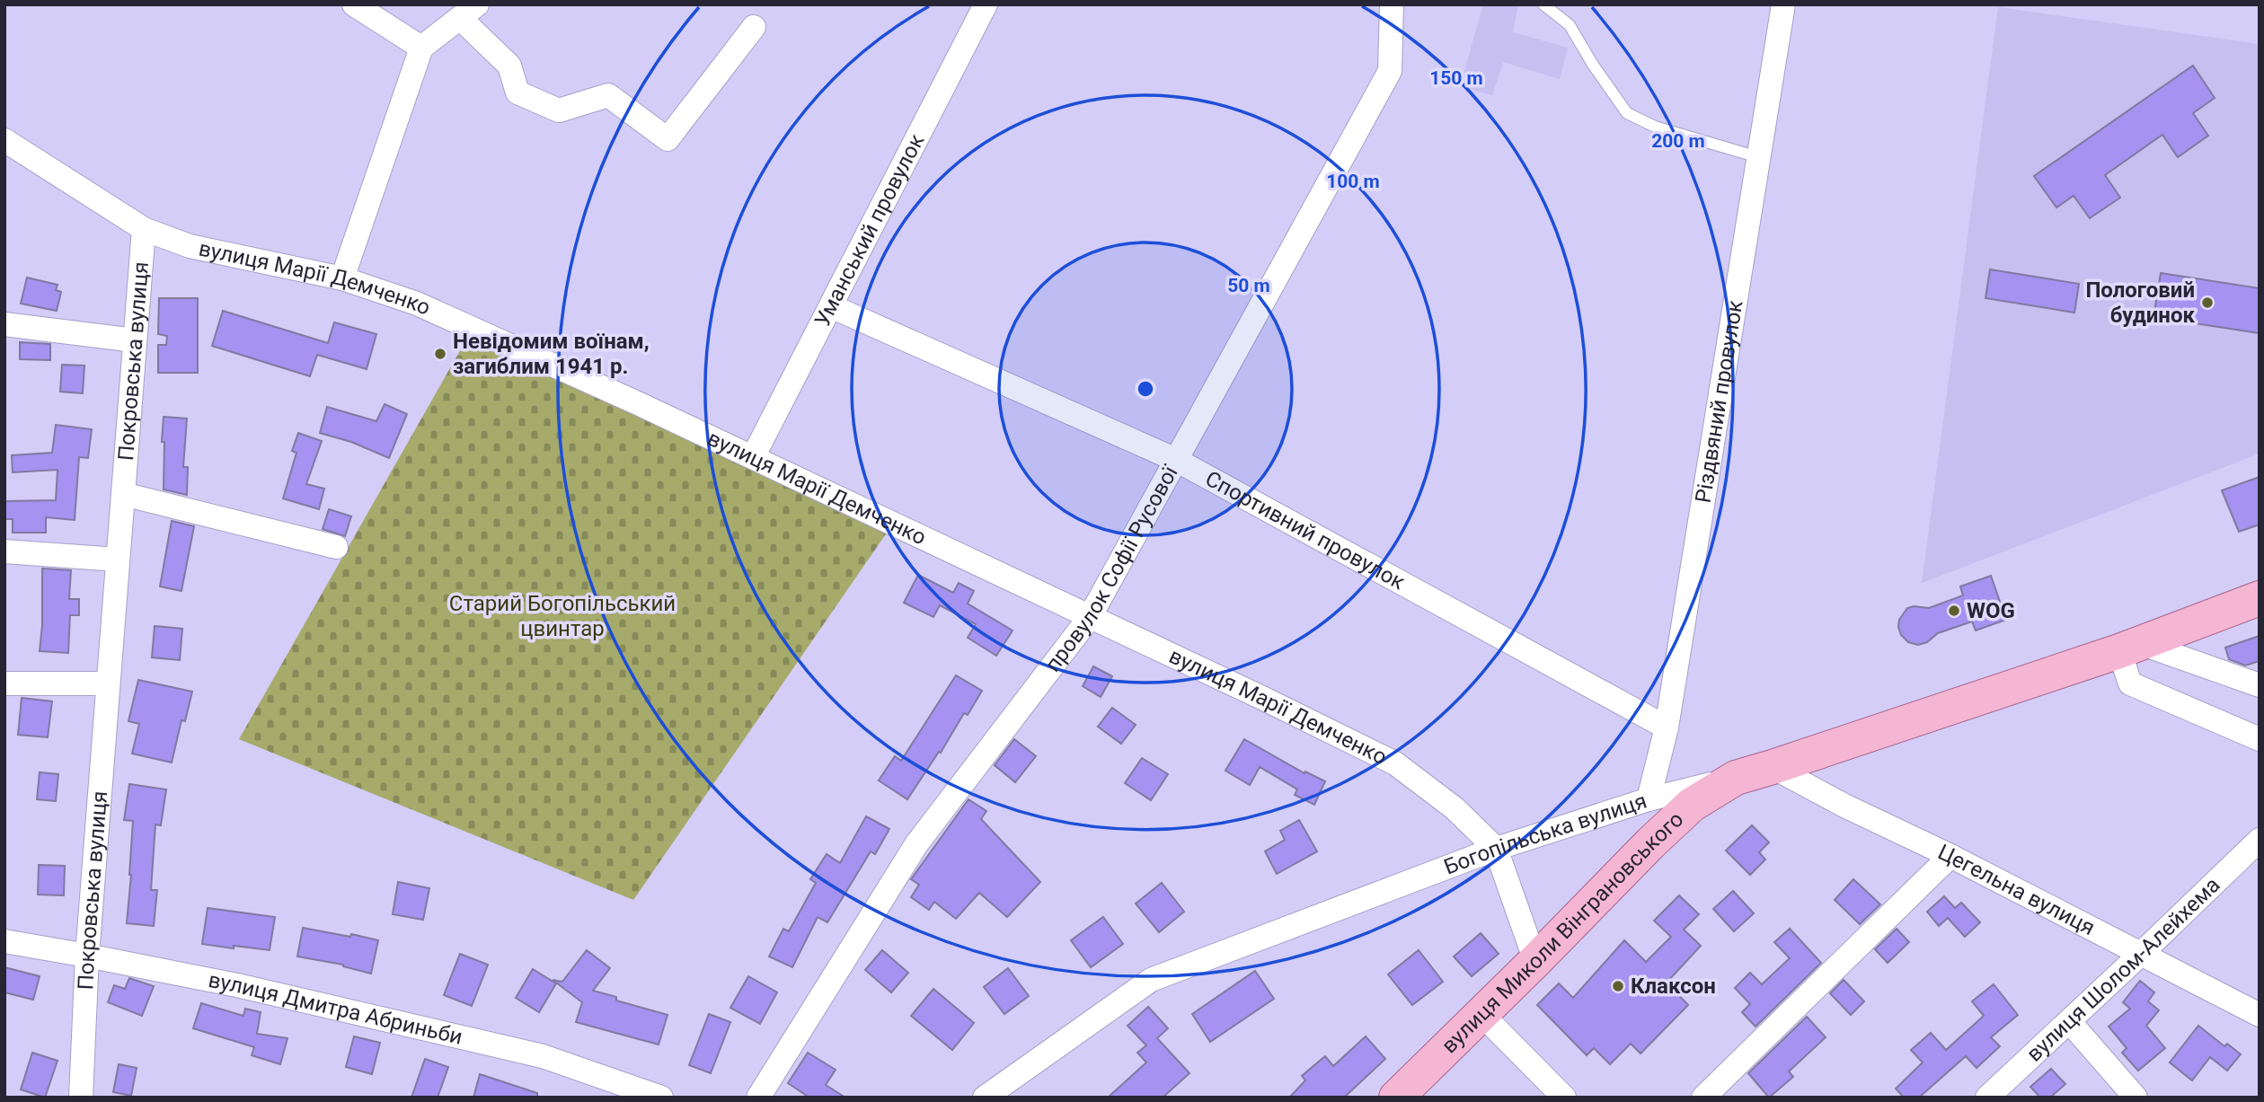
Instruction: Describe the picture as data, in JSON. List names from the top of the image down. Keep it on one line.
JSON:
{"streets":{"main road":["Богопільська вулиця","вулиця Миколи Вінграновського"],"street":["Уманський провулок","вулиця Марії Демченко","Покровська вулиця","Різдвяний провулок","Спортивний провулок","провулок Софії Русової","Цегельна вулиця","вулиця Шолом-Алейхема","вулиця Дмитра Абриньби"]},"crossings":[["Уманський провулок","вулиця Марії Демченко"],["Уманський провулок","Спортивний провулок"],["вулиця Марії Демченко","Покровська вулиця"],["вулиця Марії Демченко","провулок Софії Русової"],["вулиця Марії Демченко","Богопільська вулиця"],["вулиця Марії Демченко","вулиця Миколи Вінграновського"],["Покровська вулиця","вулиця Дмитра Абриньби"],["Різдвяний провулок","Спортивний провулок"],["Різдвяний провулок","Богопільська вулиця"],["Спортивний провулок","провулок Софії Русової"],["Богопільська вулиця","Цегельна вулиця"],["Богопільська вулиця","вулиця Миколи Вінграновського"],["Цегельна вулиця","вулиця Шолом-Алейхема"]],"parks":["Старий Богопільський цвинтар"],"places":["Пологовий будинок","Невідомим воїнам, загиблим 1941 р.","WOG","Клаксон"],"rings":["150 m","200 m","100 m","50 m"]}
